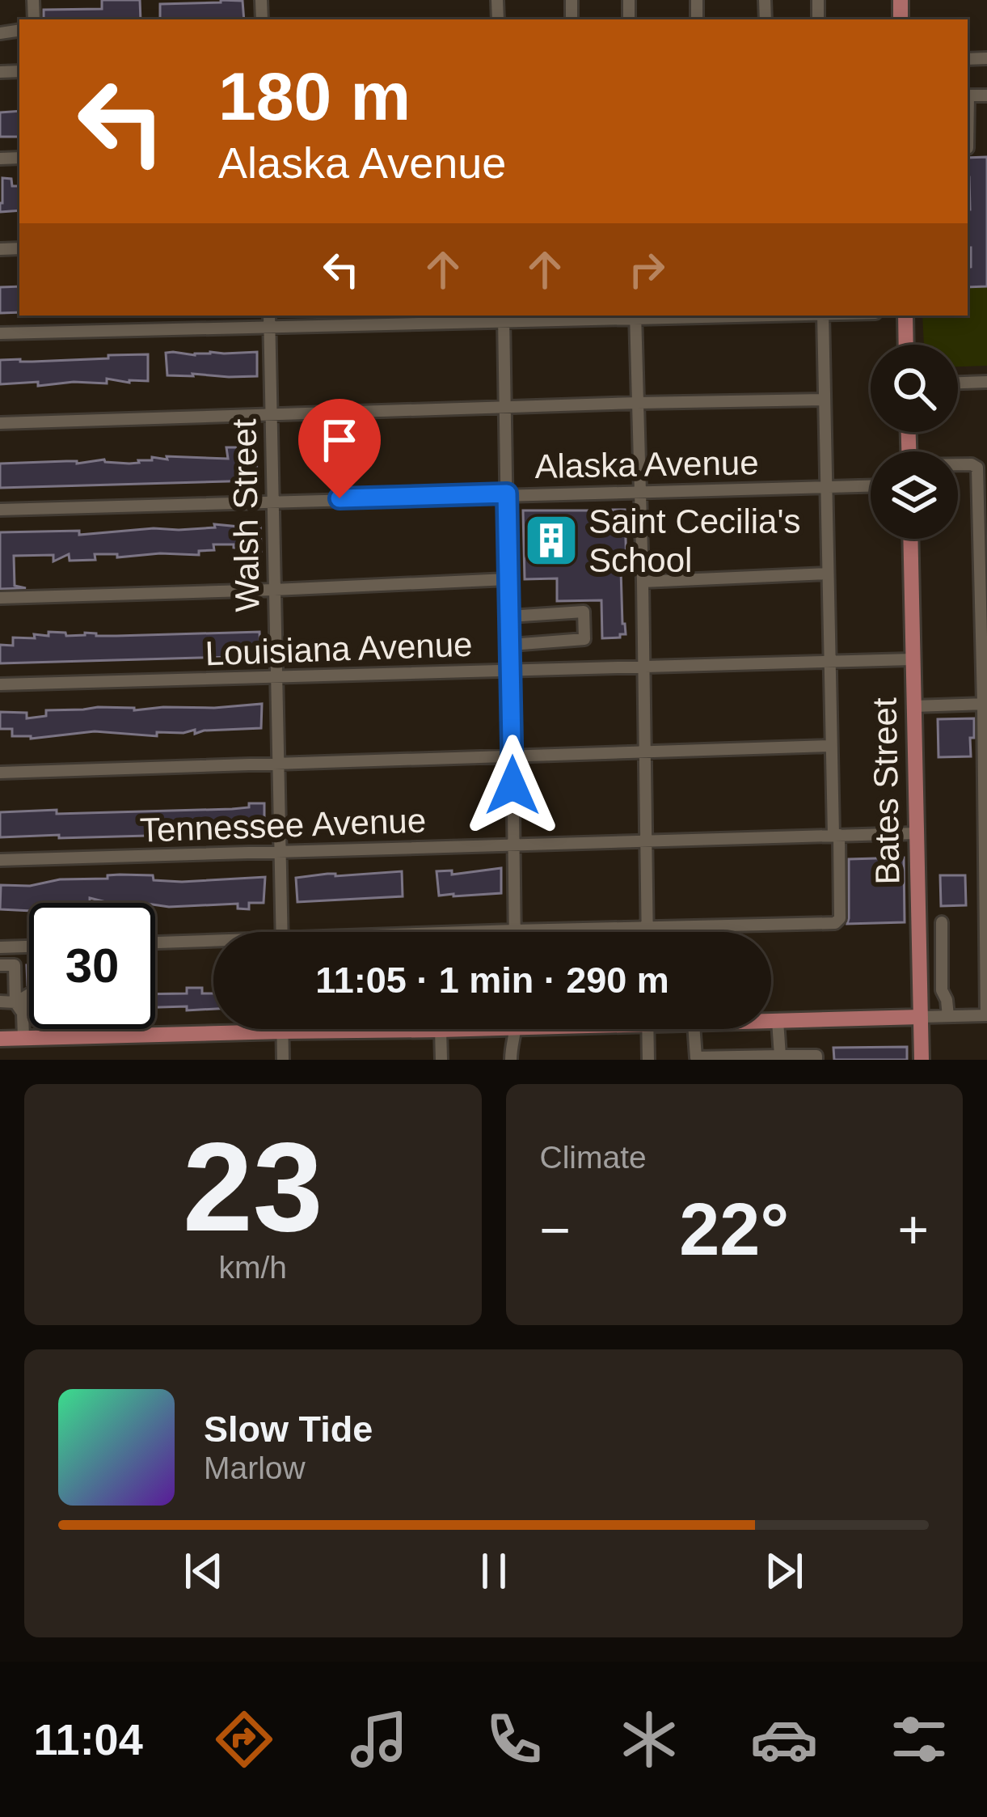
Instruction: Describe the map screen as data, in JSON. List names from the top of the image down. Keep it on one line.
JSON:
{"streets":{"main road":["Bates Street"],"street":["Alaska Avenue","Walsh Street","Louisiana Avenue","Tennessee Avenue"]},"crossings":[["Alaska Avenue","Walsh Street"],["Walsh Street","Louisiana Avenue"],["Walsh Street","Tennessee Avenue"],["Louisiana Avenue","Bates Street"],["Bates Street","Tennessee Avenue"]],"places":{"building":["Saint Cecilia's School"]},"page":{"turn":["180 m","Alaska Avenue"],"limit":"30","trip":"11:05 · 1 min · 290 m","tile":[["23","km/h"],"Climate"],"heat":["−","22°","+"],"song":["Slow Tide","Marlow"],"tabs":"11:04"}}
